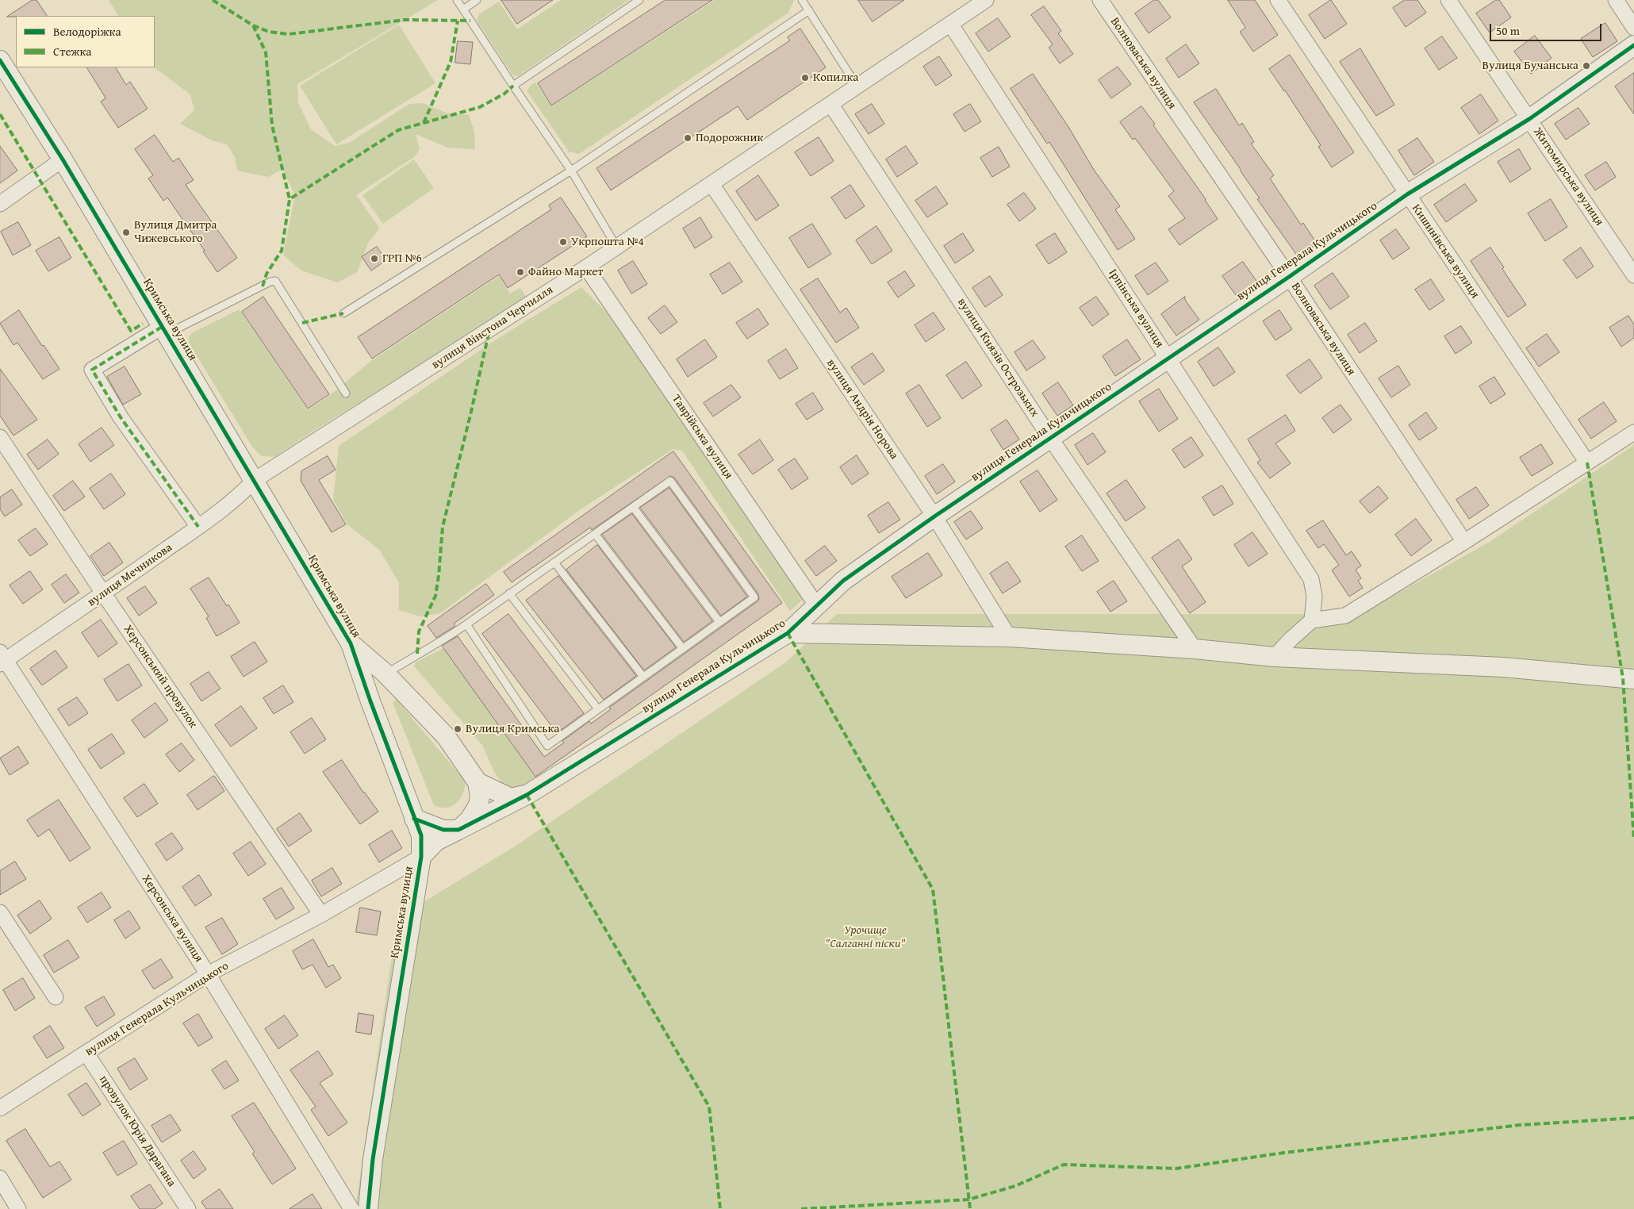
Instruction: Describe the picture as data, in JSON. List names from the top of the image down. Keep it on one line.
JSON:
{"streets":{"street":["Волноваська вулиця","Житомирська вулиця","вулиця Генерала Кульчицького","Кишинівська вулиця","Ірпінська вулиця","Кримська вулиця","вулиця Вінстона Черчилля","вулиця Князів Острозьких","вулиця Андрія Норова","Таврійська вулиця","вулиця Мечникова","Херсонський провулок","Херсонська вулиця","провулок Юрія Дарагана"]},"crossings":[["Волноваська вулиця","вулиця Генерала Кульчицького"],["Житомирська вулиця","вулиця Генерала Кульчицького"],["вулиця Генерала Кульчицького","Кишинівська вулиця"],["вулиця Генерала Кульчицького","Ірпінська вулиця"],["вулиця Генерала Кульчицького","Кримська вулиця"],["вулиця Генерала Кульчицького","вулиця Князів Острозьких"],["вулиця Генерала Кульчицького","вулиця Андрія Норова"],["вулиця Генерала Кульчицького","Таврійська вулиця"],["вулиця Генерала Кульчицького","Херсонський провулок"],["вулиця Генерала Кульчицького","Херсонська вулиця"],["вулиця Генерала Кульчицького","провулок Юрія Дарагана"],["Ірпінська вулиця","вулиця Вінстона Черчилля"],["Кримська вулиця","вулиця Вінстона Черчилля"],["Кримська вулиця","вулиця Мечникова"],["вулиця Вінстона Черчилля","вулиця Князів Острозьких"],["вулиця Вінстона Черчилля","вулиця Андрія Норова"],["вулиця Вінстона Черчилля","Таврійська вулиця"],["вулиця Вінстона Черчилля","вулиця Мечникова"],["вулиця Мечникова","Херсонський провулок"],["вулиця Мечникова","Херсонська вулиця"]],"parks":["Урочище \"Салганні піски\""],"places":["Вулиця Бучанська","Копилка","Подорожник","Вулиця Дмитра Чижевського","Укрпошта №4","ГРП №6","Файно Маркет","Вулиця Кримська"],"legend":["Велодоріжка","Стежка"],"scale_bar":"50 m"}
